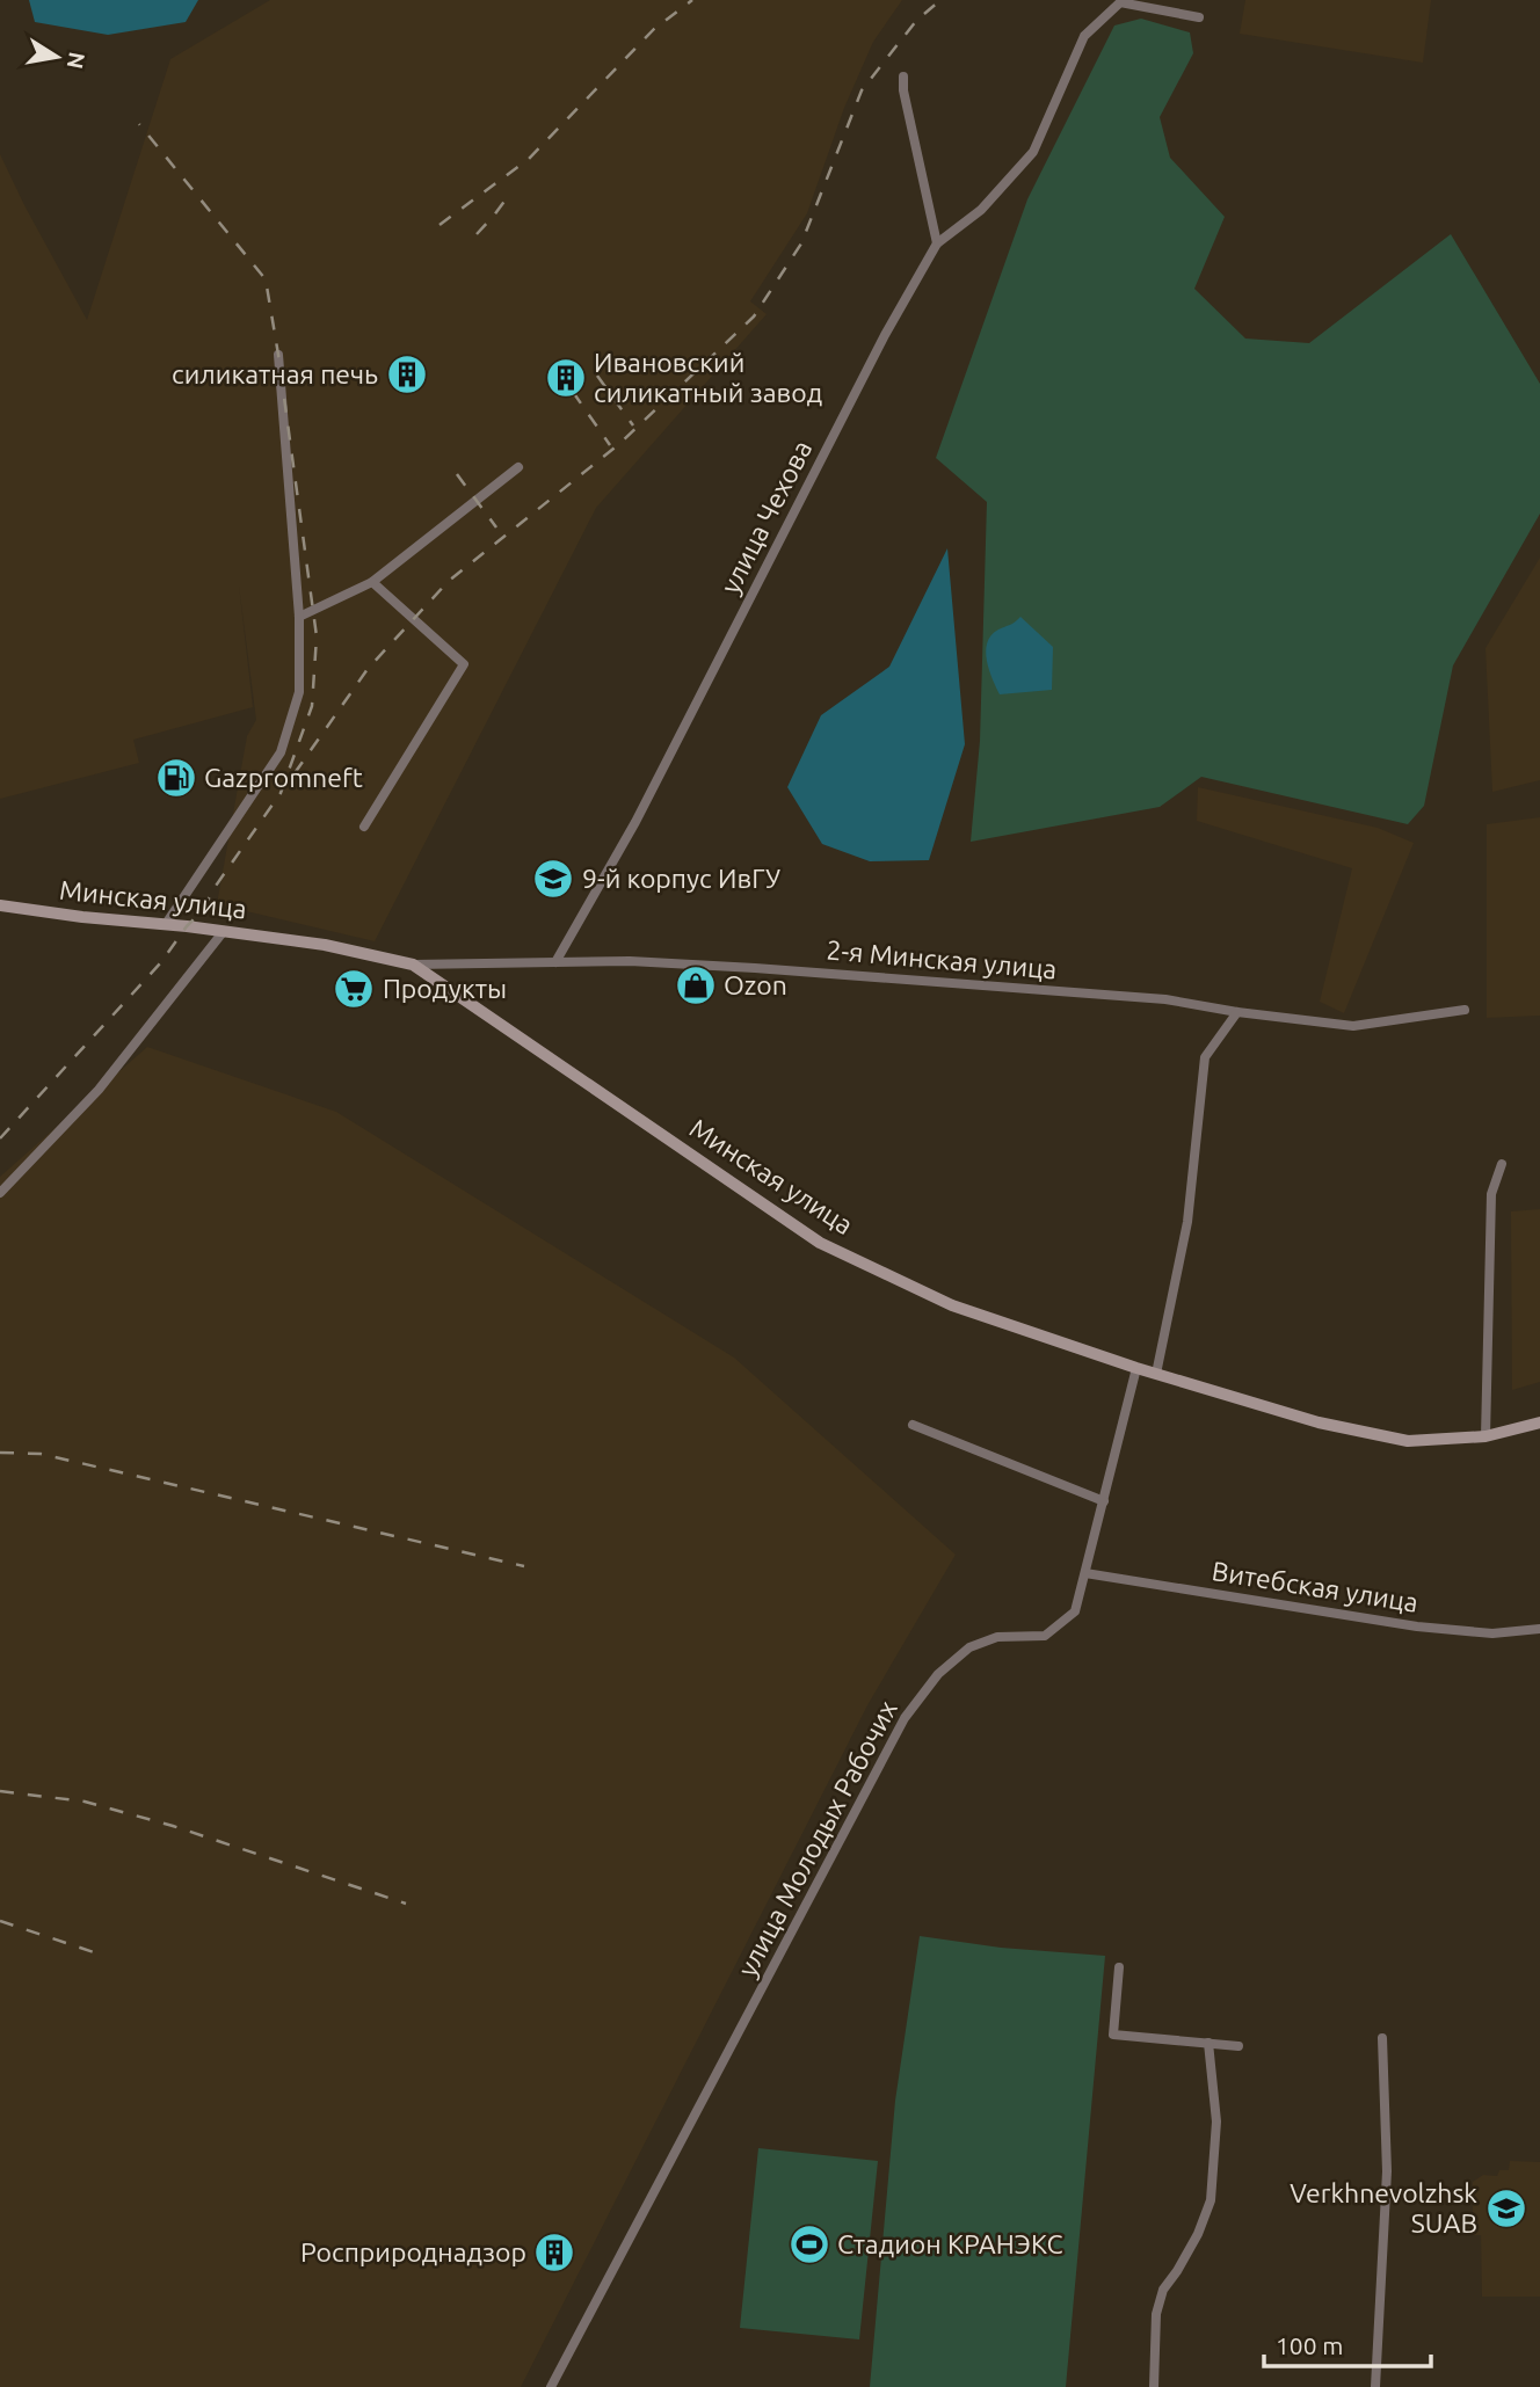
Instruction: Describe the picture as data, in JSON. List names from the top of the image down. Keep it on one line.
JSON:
{"streets":{"main road":["Минская улица"],"street":["улица Чехова","2-я Минская улица","Витебская улица","улица Молодых Рабочих"]},"crossings":[["улица Чехова","2-я Минская улица"],["Минская улица","2-я Минская улица"],["Минская улица","улица Молодых Рабочих"],["Витебская улица","улица Молодых Рабочих"]],"places":{"building":["силикатная печь","Ивановский силикатный завод","Росприроднадзор"],"fuel station":["Gazpromneft"],"school or university":["9-й корпус ИвГУ","Verkhnevolzhsk SUAB"],"shop":["Ozon"],"supermarket":["Продукты"],"sports":["Стадион КРАНЭКС"]},"scale_bar":"100 m","north":"right"}
